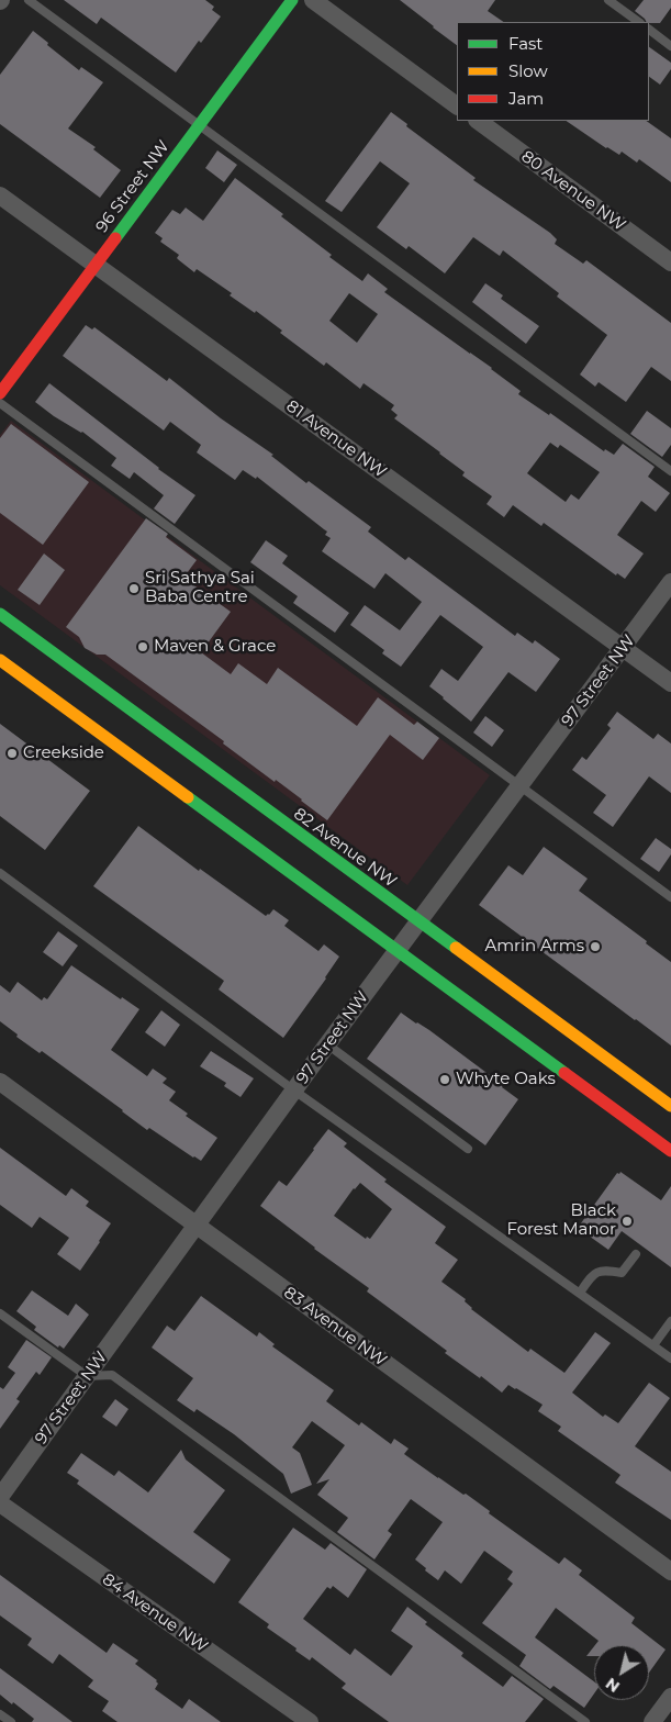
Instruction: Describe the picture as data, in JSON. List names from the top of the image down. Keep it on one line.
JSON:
{"streets":{"main road":["96 Street NW","82 Avenue NW"],"street":["80 Avenue NW","81 Avenue NW","97 Street NW","83 Avenue NW","84 Avenue NW"]},"crossings":[["96 Street NW","81 Avenue NW"],["81 Avenue NW","97 Street NW"],["97 Street NW","82 Avenue NW"],["97 Street NW","83 Avenue NW"]],"places":["Sri Sathya Sai Baba Centre","Maven & Grace","Creekside","Amrin Arms","Whyte Oaks","Black Forest Manor"],"legend":["Fast","Slow","Jam"],"north":"bottom left"}
